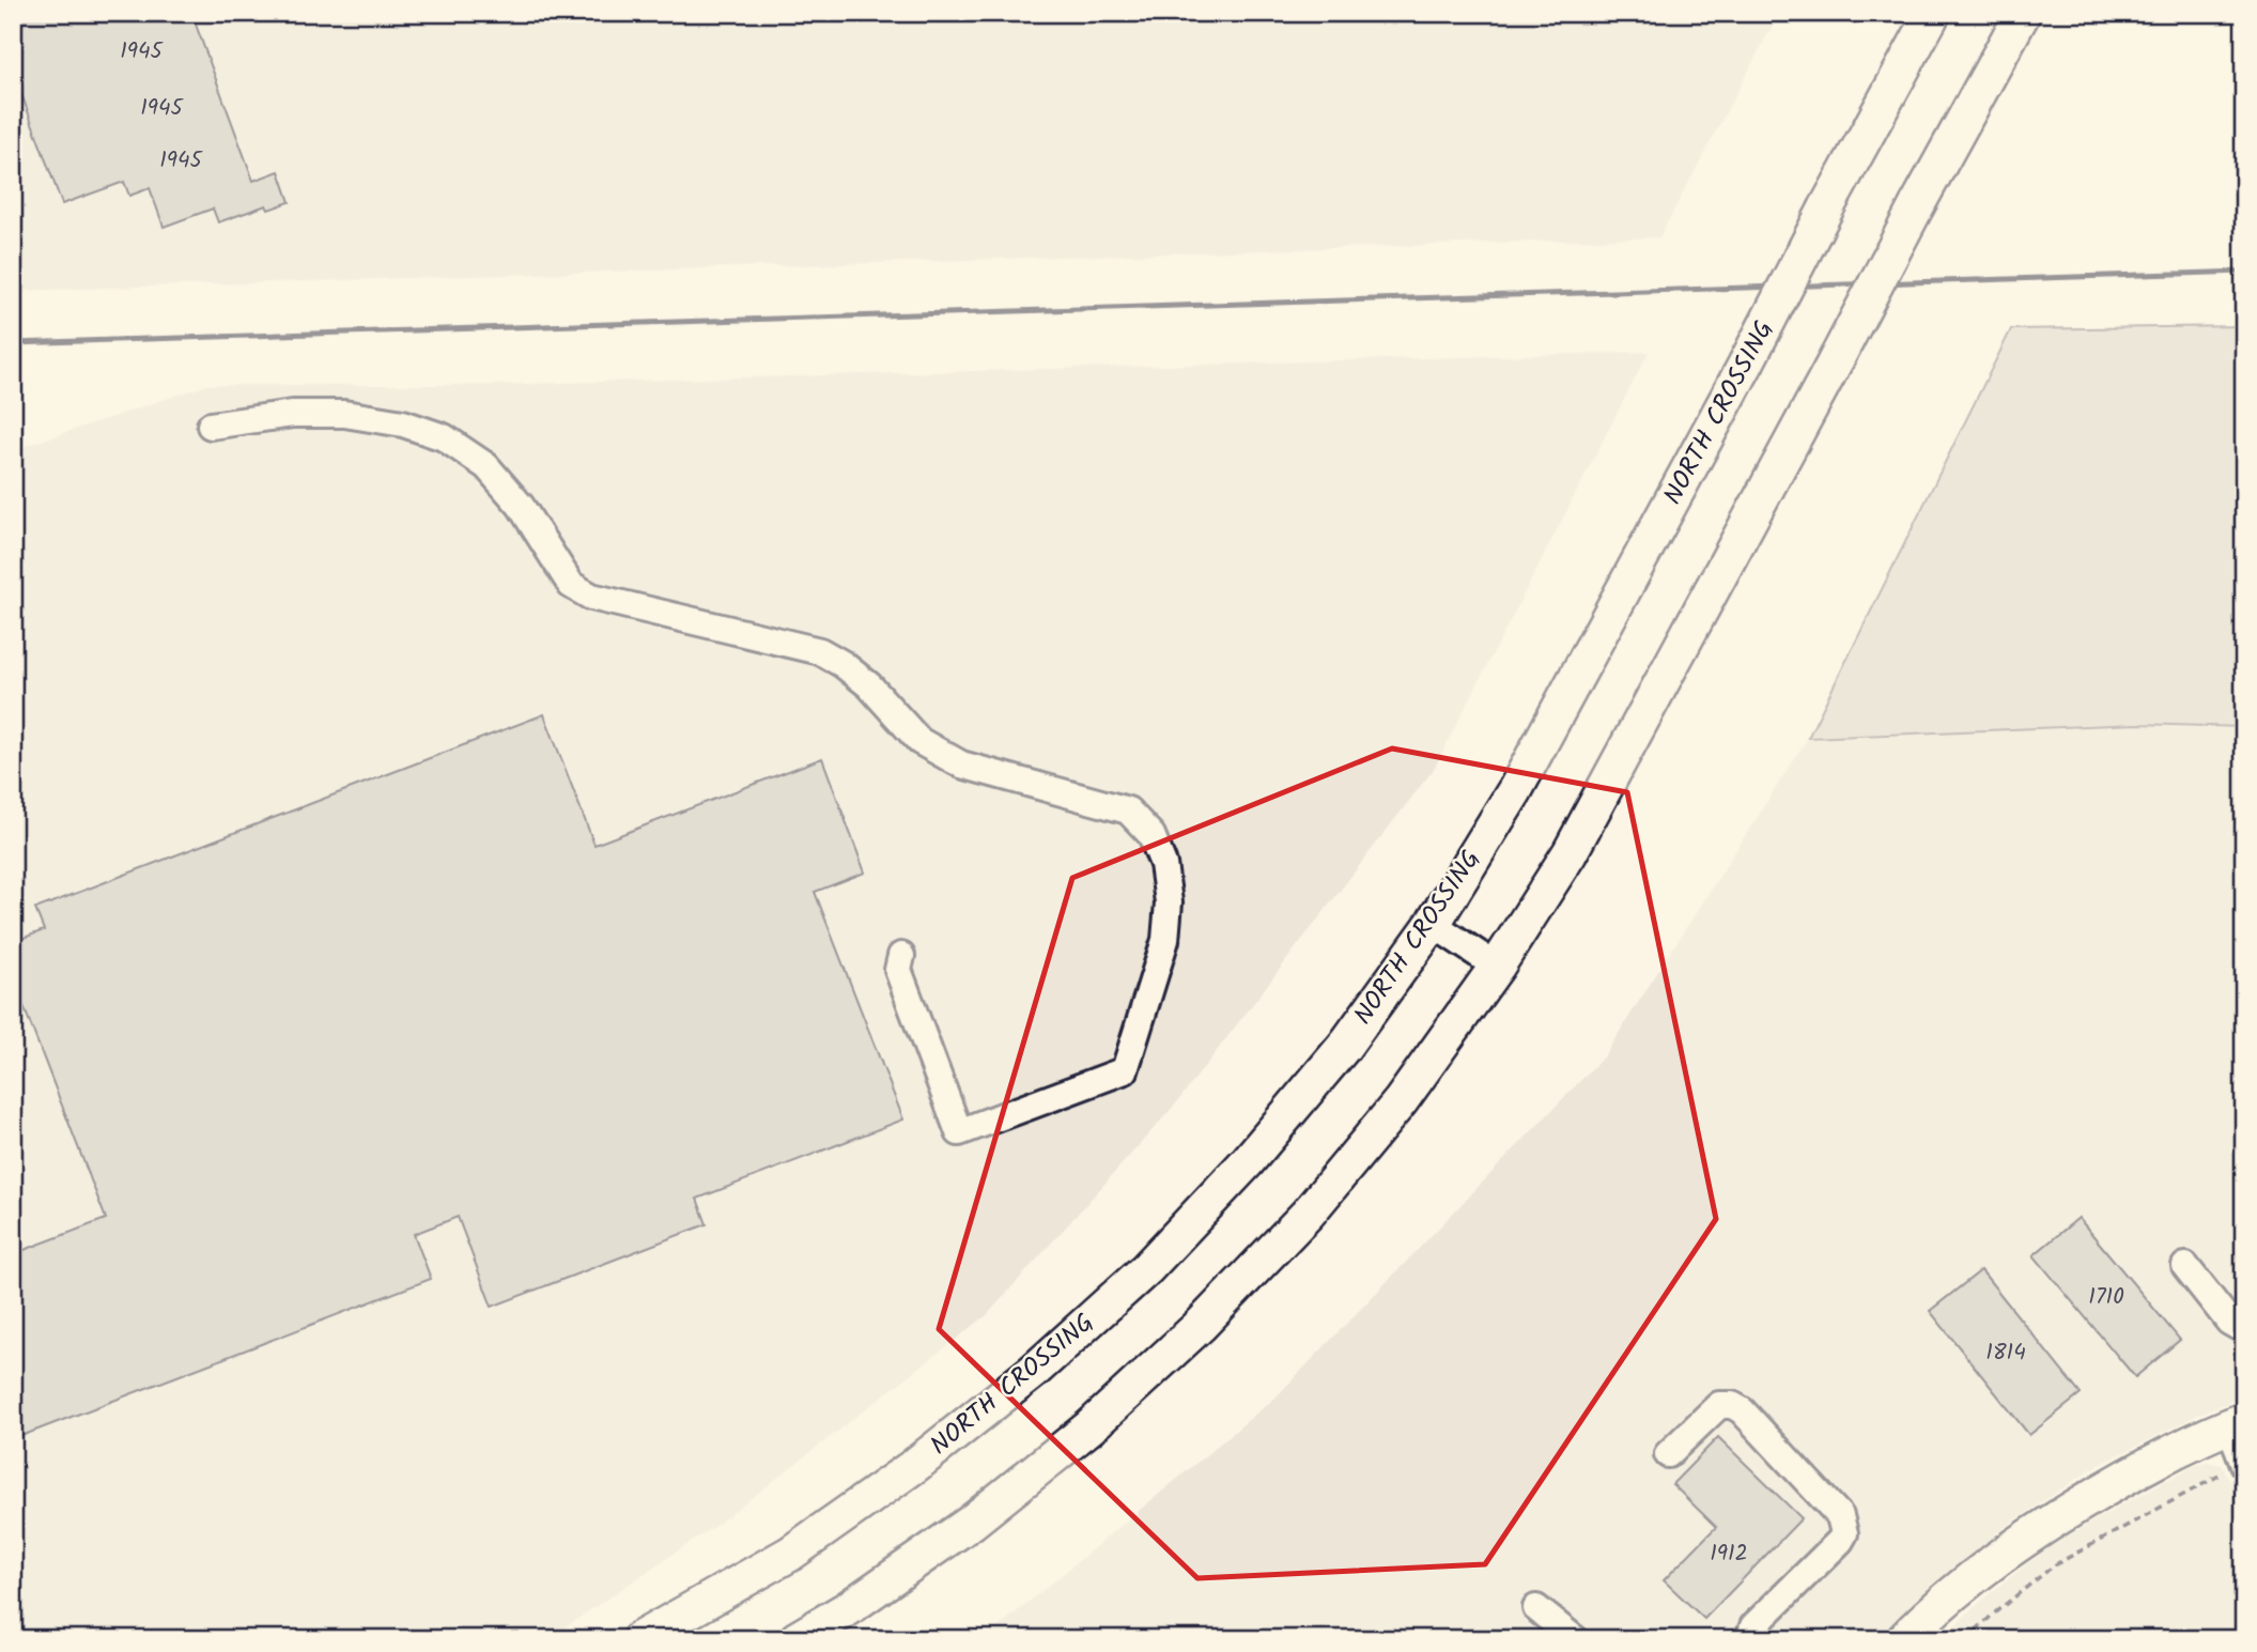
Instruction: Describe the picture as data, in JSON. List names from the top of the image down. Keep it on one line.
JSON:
{"streets":{"main road":["NORTH CROSSING"]},"house_numbers":["1945","1945","1945","1710","1814","1912"]}
